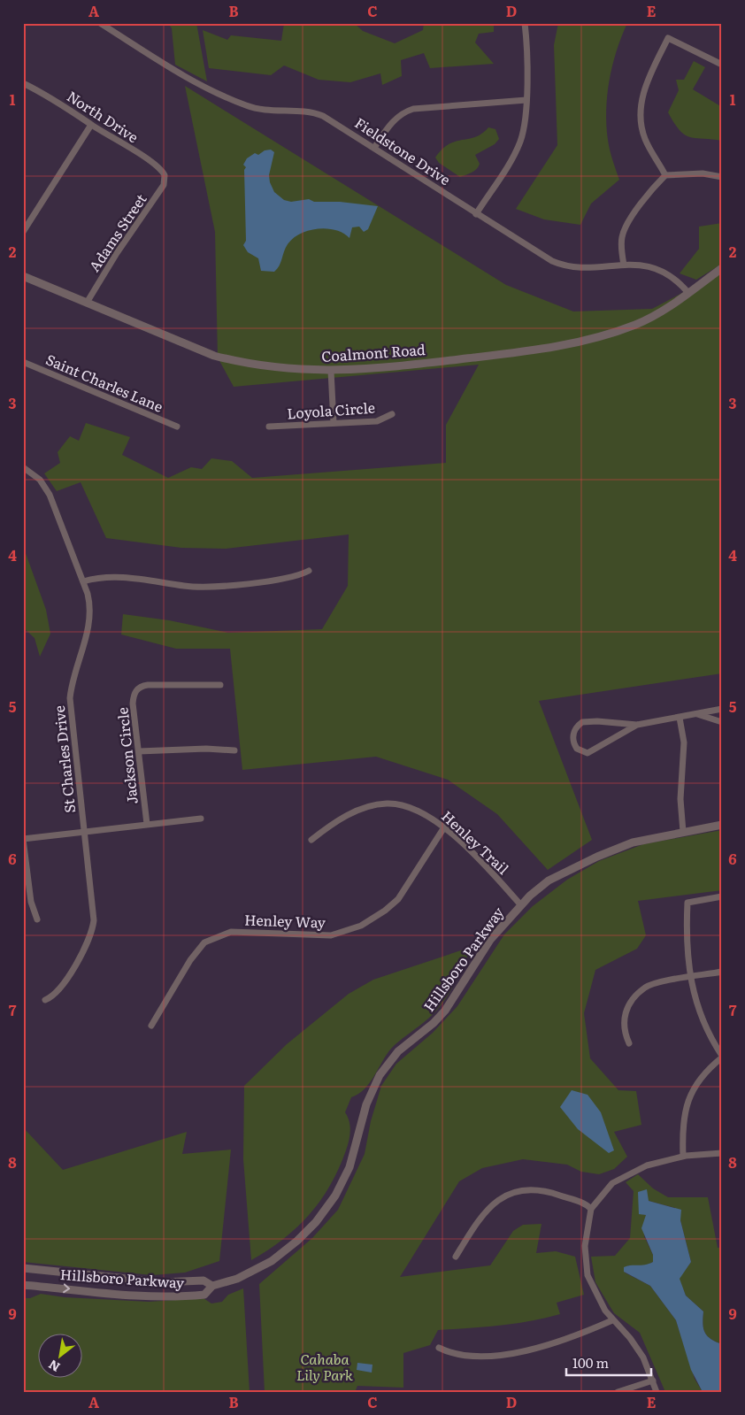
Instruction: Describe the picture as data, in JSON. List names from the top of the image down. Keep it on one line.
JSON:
{"streets":{"street":["North Drive","Fieldstone Drive","Adams Street","Coalmont Road","Saint Charles Lane","Loyola Circle","Jackson Circle","St Charles Drive","Henley Trail","Henley Way","Hillsboro Parkway"]},"crossings":[["North Drive","Adams Street"],["Fieldstone Drive","Coalmont Road"],["Adams Street","Coalmont Road"],["Henley Trail","Henley Way"],["Henley Trail","Hillsboro Parkway"]],"parks":["Cahaba Lily Park"],"scale_bar":"100 m","north":"bottom left","grid":{"columns":["A","B","C","D","E"],"rows":["1","2","3","4","5","6","7","8","9"]}}
